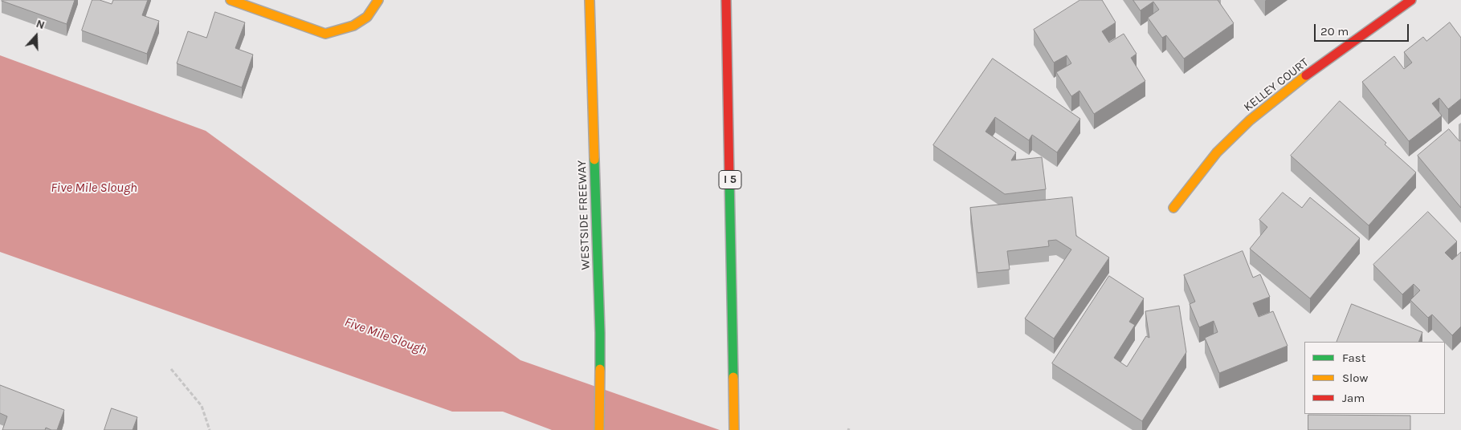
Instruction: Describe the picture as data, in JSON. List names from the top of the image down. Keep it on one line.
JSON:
{"streets":{"main road":["KELLEY COURT","I 5","WESTSIDE FREEWAY"]},"water":["Five Mile Slough"],"legend":["Fast","Slow","Jam"],"scale_bar":"20 m","north":"top"}
